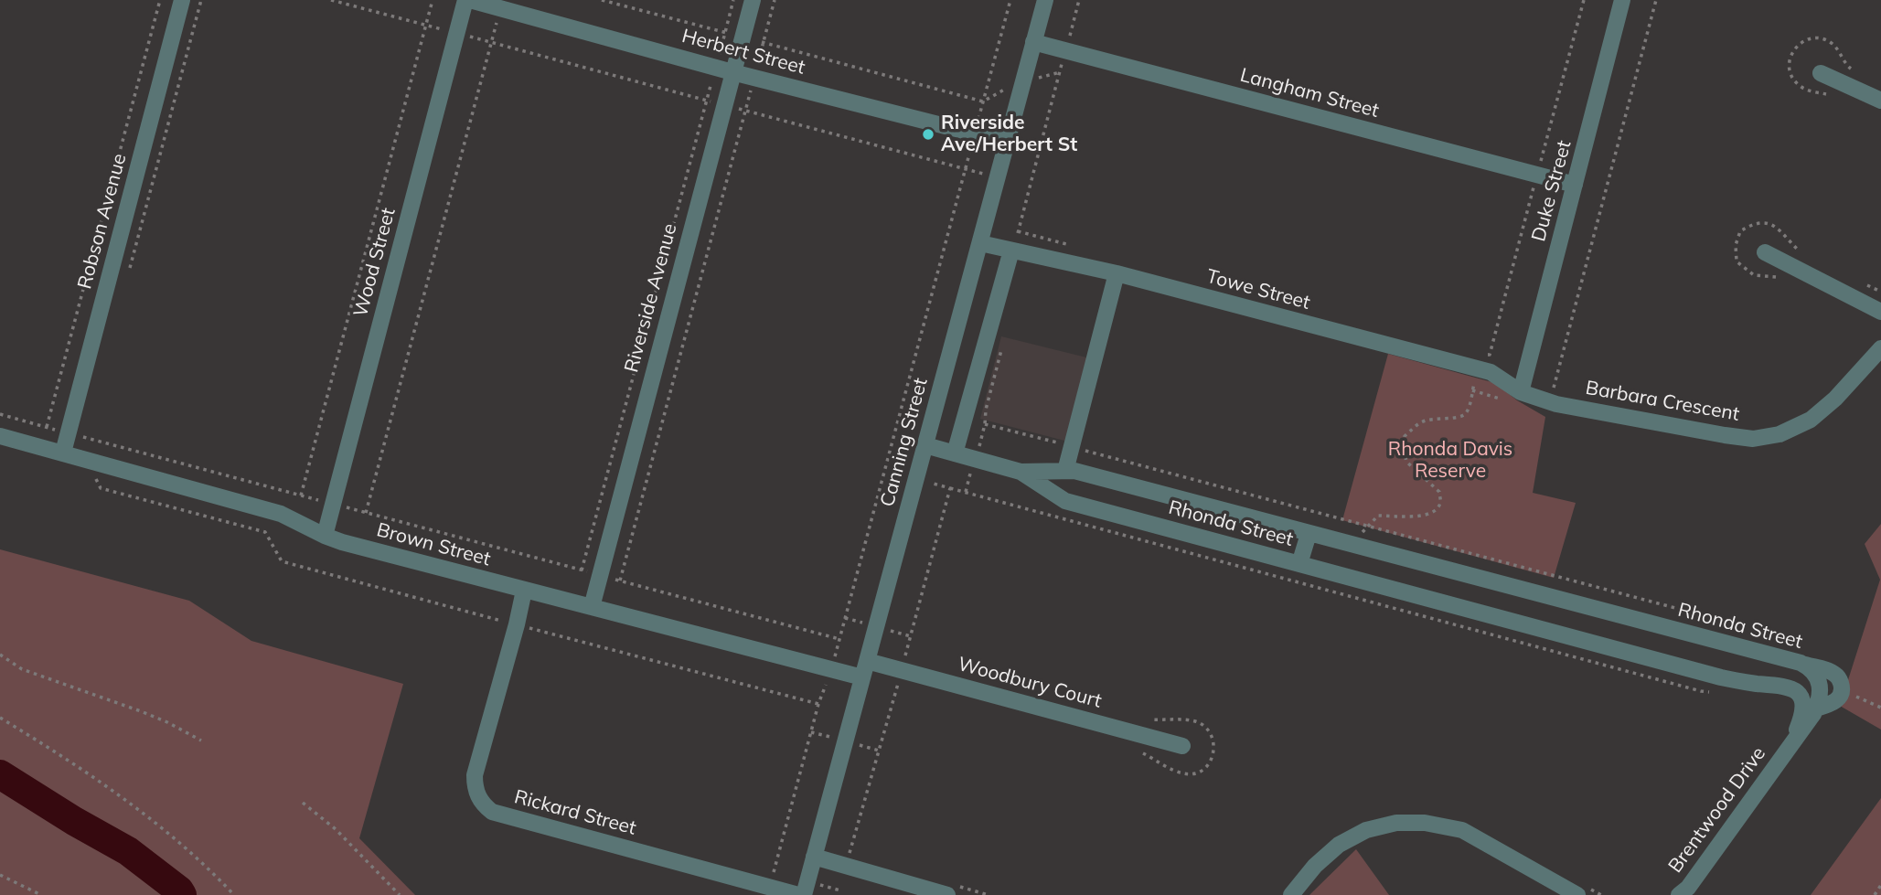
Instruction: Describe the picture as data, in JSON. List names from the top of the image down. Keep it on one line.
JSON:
{"streets":{"street":["Herbert Street","Langham Street","Duke Street","Robson Avenue","Wood Street","Towe Street","Riverside Avenue","Barbara Crescent","Canning Street","Rhonda Street","Brown Street","Woodbury Court","Brentwood Drive","Rickard Street"]},"crossings":[["Herbert Street","Riverside Avenue"],["Herbert Street","Canning Street"],["Langham Street","Duke Street"],["Langham Street","Canning Street"],["Duke Street","Towe Street"],["Duke Street","Barbara Crescent"],["Robson Avenue","Brown Street"],["Wood Street","Brown Street"],["Towe Street","Barbara Crescent"],["Towe Street","Canning Street"],["Riverside Avenue","Brown Street"],["Canning Street","Rhonda Street"],["Canning Street","Brown Street"],["Canning Street","Woodbury Court"],["Canning Street","Rickard Street"],["Rhonda Street","Brentwood Drive"],["Brown Street","Rickard Street"]],"parks":["Rhonda Davis Reserve"],"places":["Riverside Ave/Herbert St"]}
